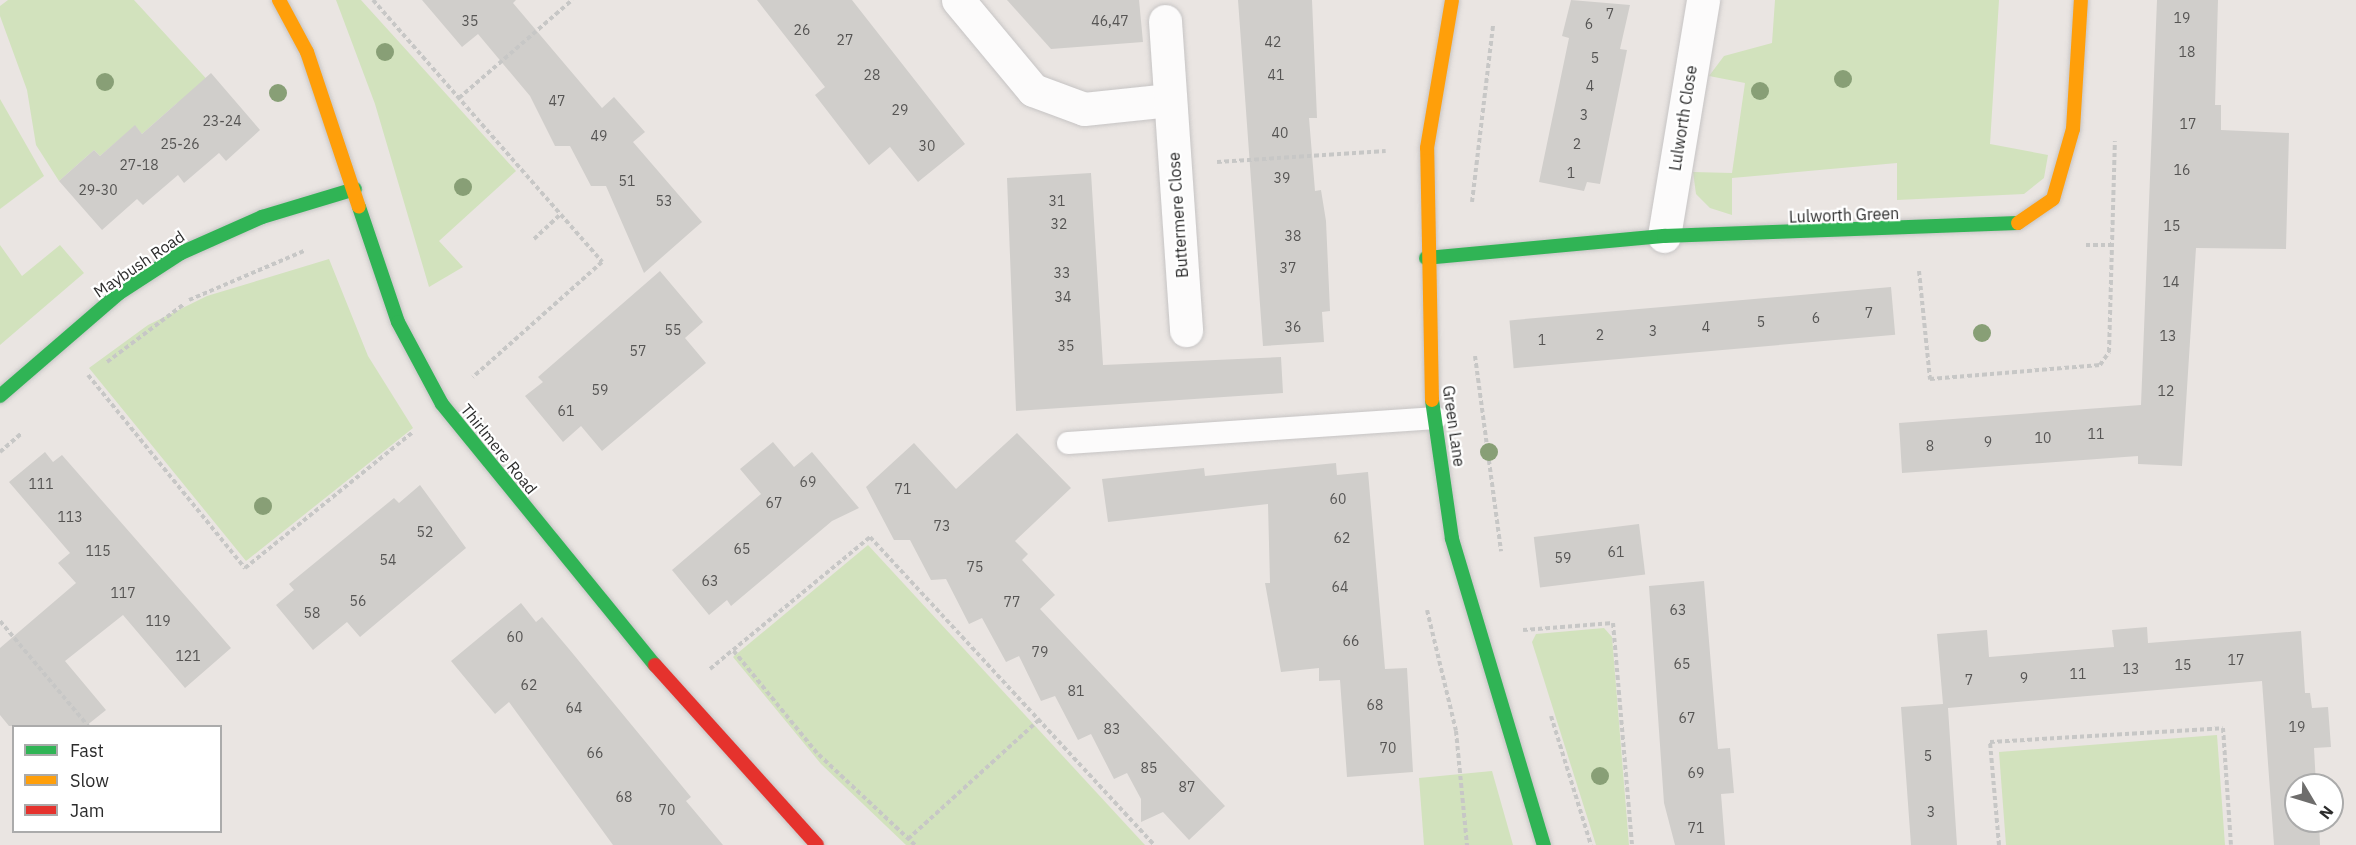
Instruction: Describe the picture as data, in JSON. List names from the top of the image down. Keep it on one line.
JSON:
{"streets":{"street":["Lulworth Close","Buttermere Close","Lulworth Green","Maybush Road","Green Lane","Thirlmere Road"]},"crossings":[["Lulworth Close","Lulworth Green"],["Lulworth Green","Green Lane"],["Maybush Road","Thirlmere Road"]],"house_numbers":["7","19","35","46,47","6","26","27","42","18","5","28","41","4","47","29","3","23-24","17","40","49","25-26","2","30","27-18","16","1","39","51","29-30","53","31","32","15","38","37","33","14","34","7","6","5","36","4","55","3","2","13","1","35","57","59","12","61","11","10","9","8","69","111","71","60","67","113","73","52","62","65","115","61","59","54","75","63","64","117","56","77","63","58","119","60","66","79","121","17","65","15","13","11","9","7","62","81","68","64","67","19","83","70","66","5","85","69","87","68","70","3","71"],"legend":["Fast","Slow","Jam"],"north":"bottom right"}
